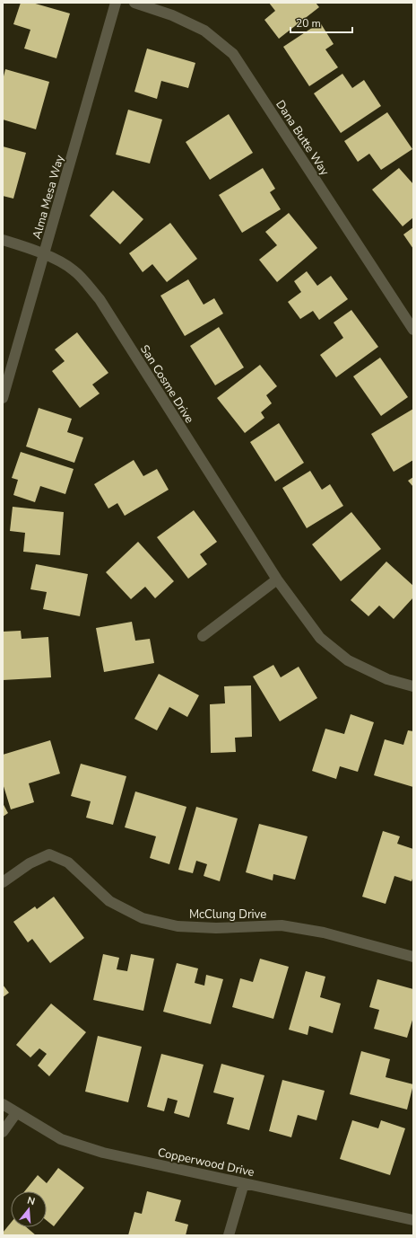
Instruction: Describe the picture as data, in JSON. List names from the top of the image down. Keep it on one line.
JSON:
{"streets":{"street":["Dana Butte Way","Alma Mesa Way","San Cosme Drive","McClung Drive","Copperwood Drive"]},"crossings":[["Alma Mesa Way","San Cosme Drive"]],"scale_bar":"20 m","north":"top"}
